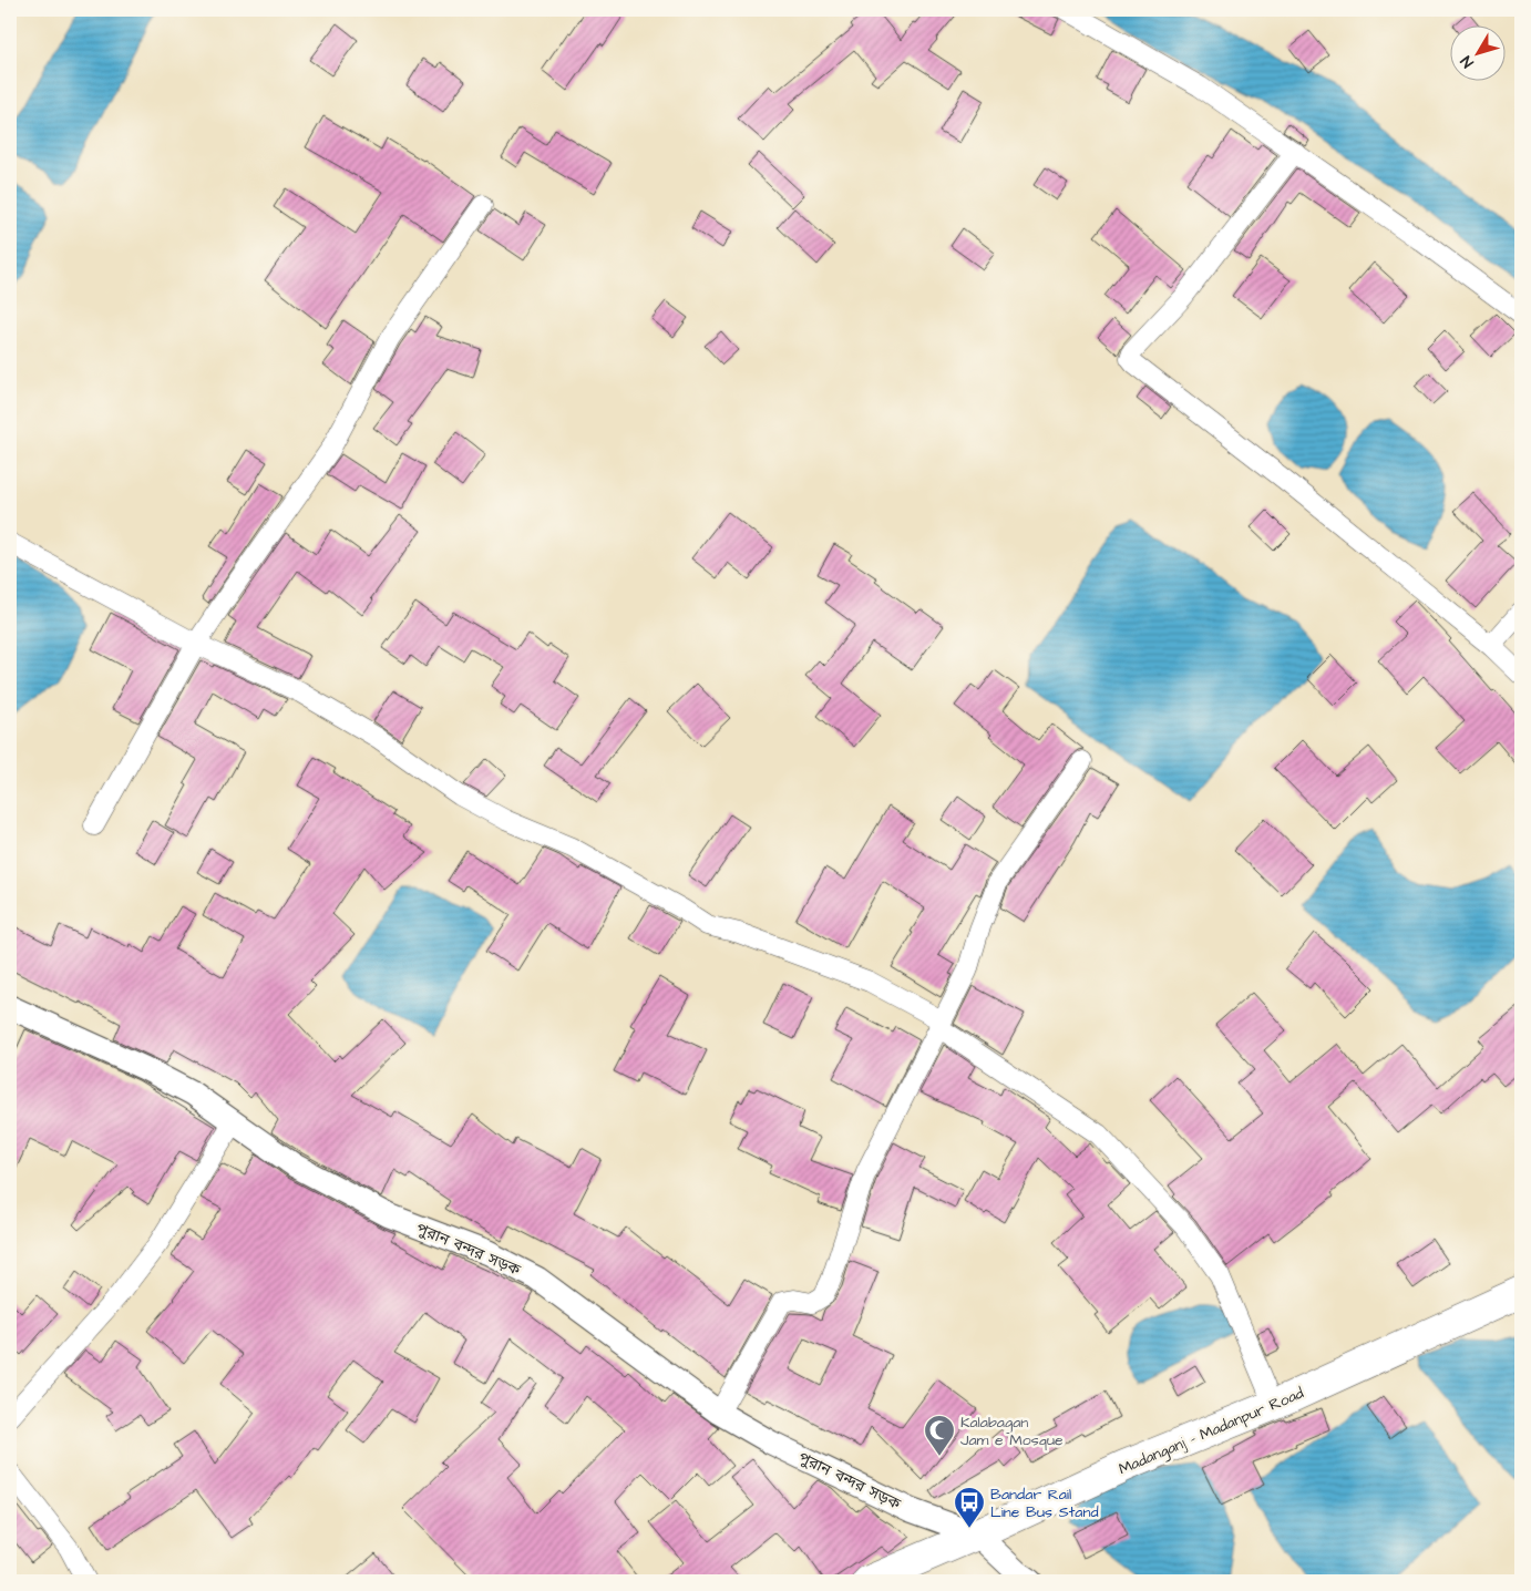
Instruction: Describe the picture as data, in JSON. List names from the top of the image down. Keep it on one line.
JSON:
{"streets":{"main road":["Madanganj - Madanpur Road"],"street":["পুরান বন্দর সড়ক"]},"crossings":[["পুরান বন্দর সড়ক","Madanganj - Madanpur Road"]],"places":{"mosque":["Kalabagan Jam e Mosque"],"bus stop":["Bandar Rail Line Bus Stand"]},"north":"bottom left"}
